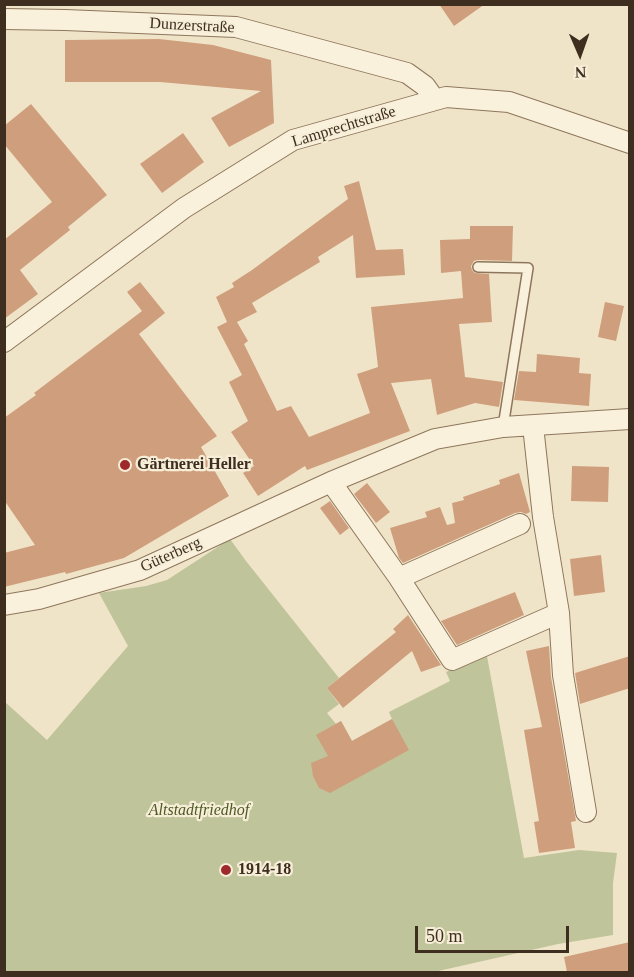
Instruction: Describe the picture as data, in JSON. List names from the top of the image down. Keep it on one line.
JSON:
{"streets":{"street":["Dunzerstraße","Lamprechtstraße","Güterberg"]},"crossings":[["Dunzerstraße","Lamprechtstraße"]],"parks":["Altstadtfriedhof"],"places":["Gärtnerei Heller","1914-18"],"scale_bar":"50 m","north":"bottom"}
